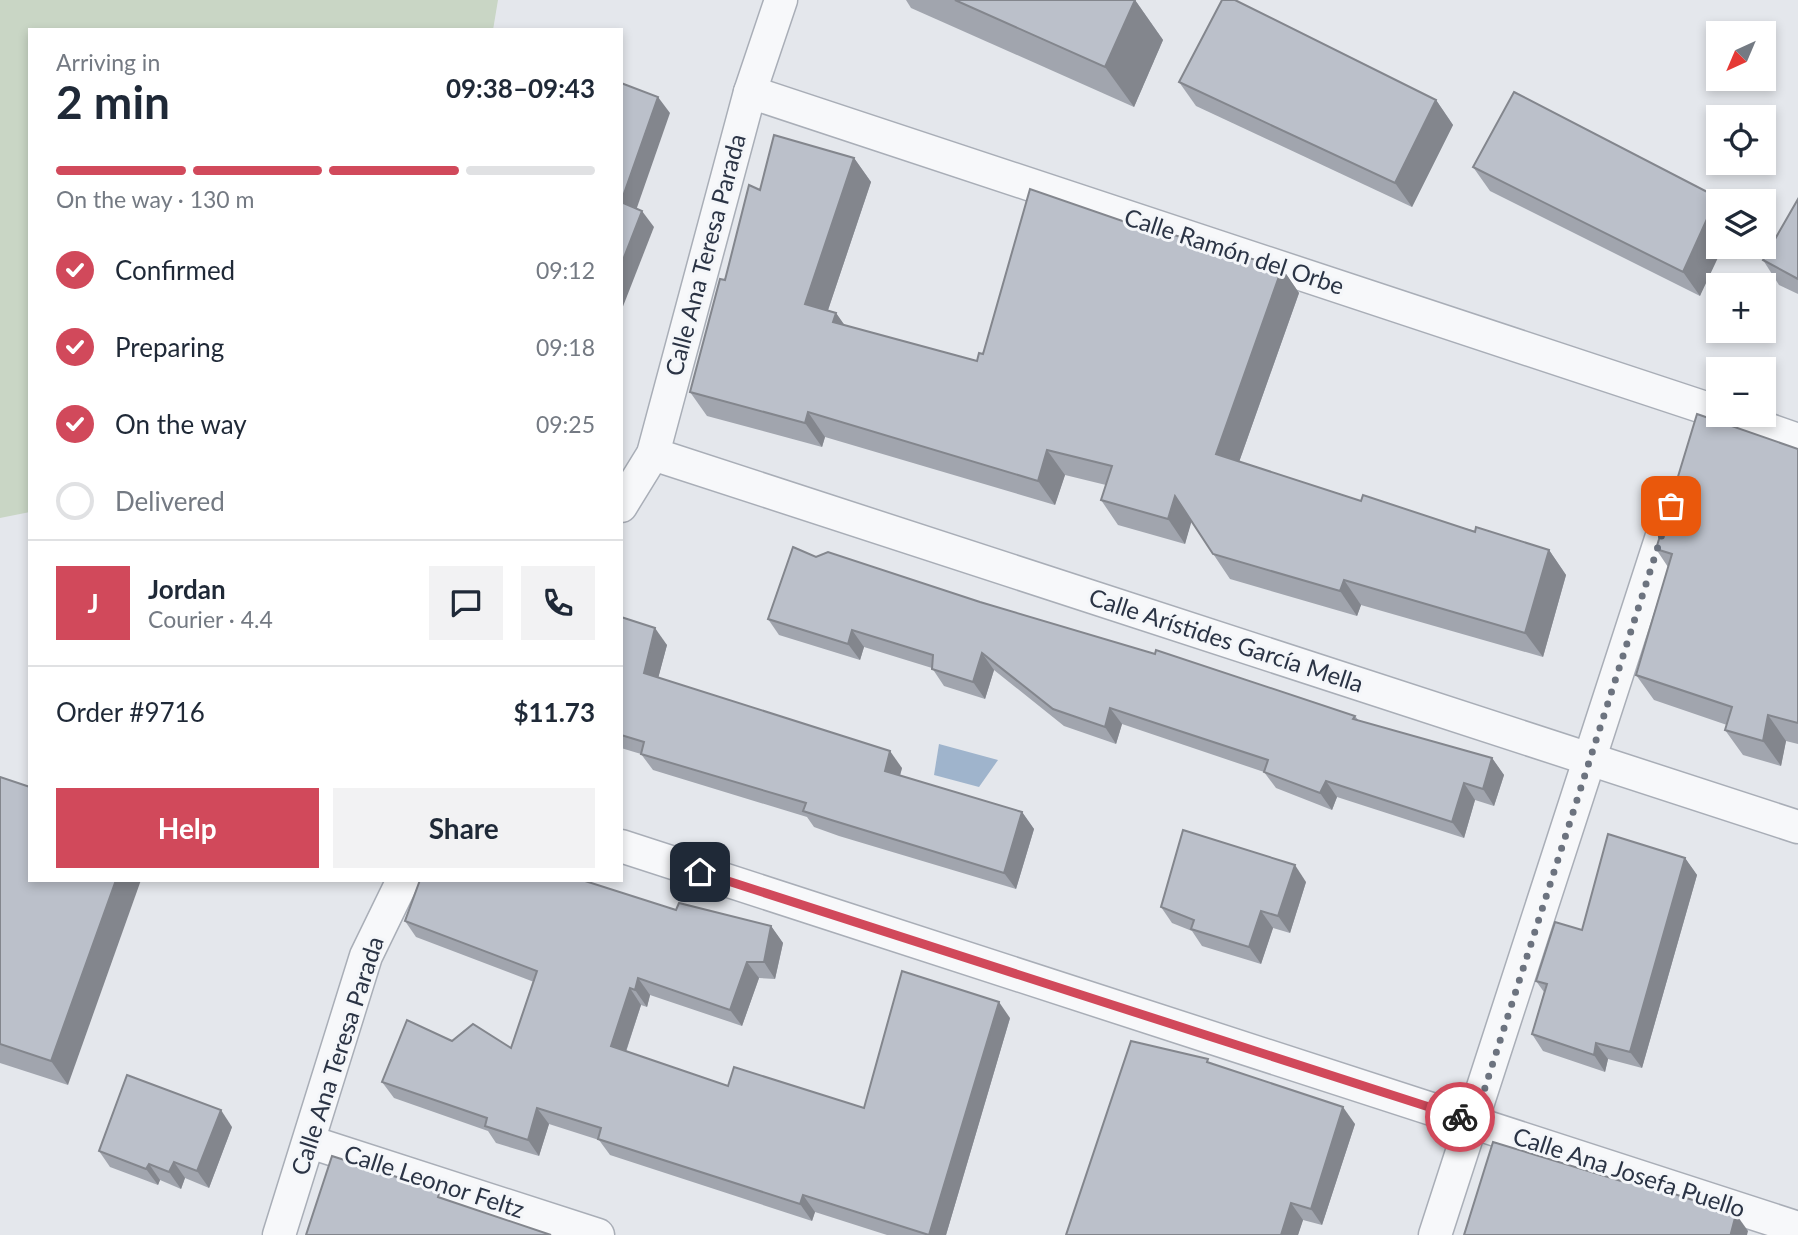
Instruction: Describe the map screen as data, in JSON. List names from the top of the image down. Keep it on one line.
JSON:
{"streets":{"street":["Calle Ramón del Orbe","Calle Ana Teresa Parada","Calle Arístides García Mella","Calle Ana Josefa Puello","Calle Leonor Feltz"]},"crossings":[["Calle Ramón del Orbe","Calle Ana Teresa Parada"],["Calle Ana Teresa Parada","Calle Arístides García Mella"],["Calle Ana Teresa Parada","Calle Leonor Feltz"]],"north":"bottom left","page":{"map_buttons":["+","−"],"heading":["2 min","Arriving in","09:38–09:43"],"panel":["Jordan","Courier · 4.4","Order #9716","$11.73"],"bar":"On the way · 130 m","list":[["Confirmed","09:12"],["Preparing","09:18"],["On the way","09:25"],"Delivered"],"round":"J","buttons":["Help","Share"]}}
